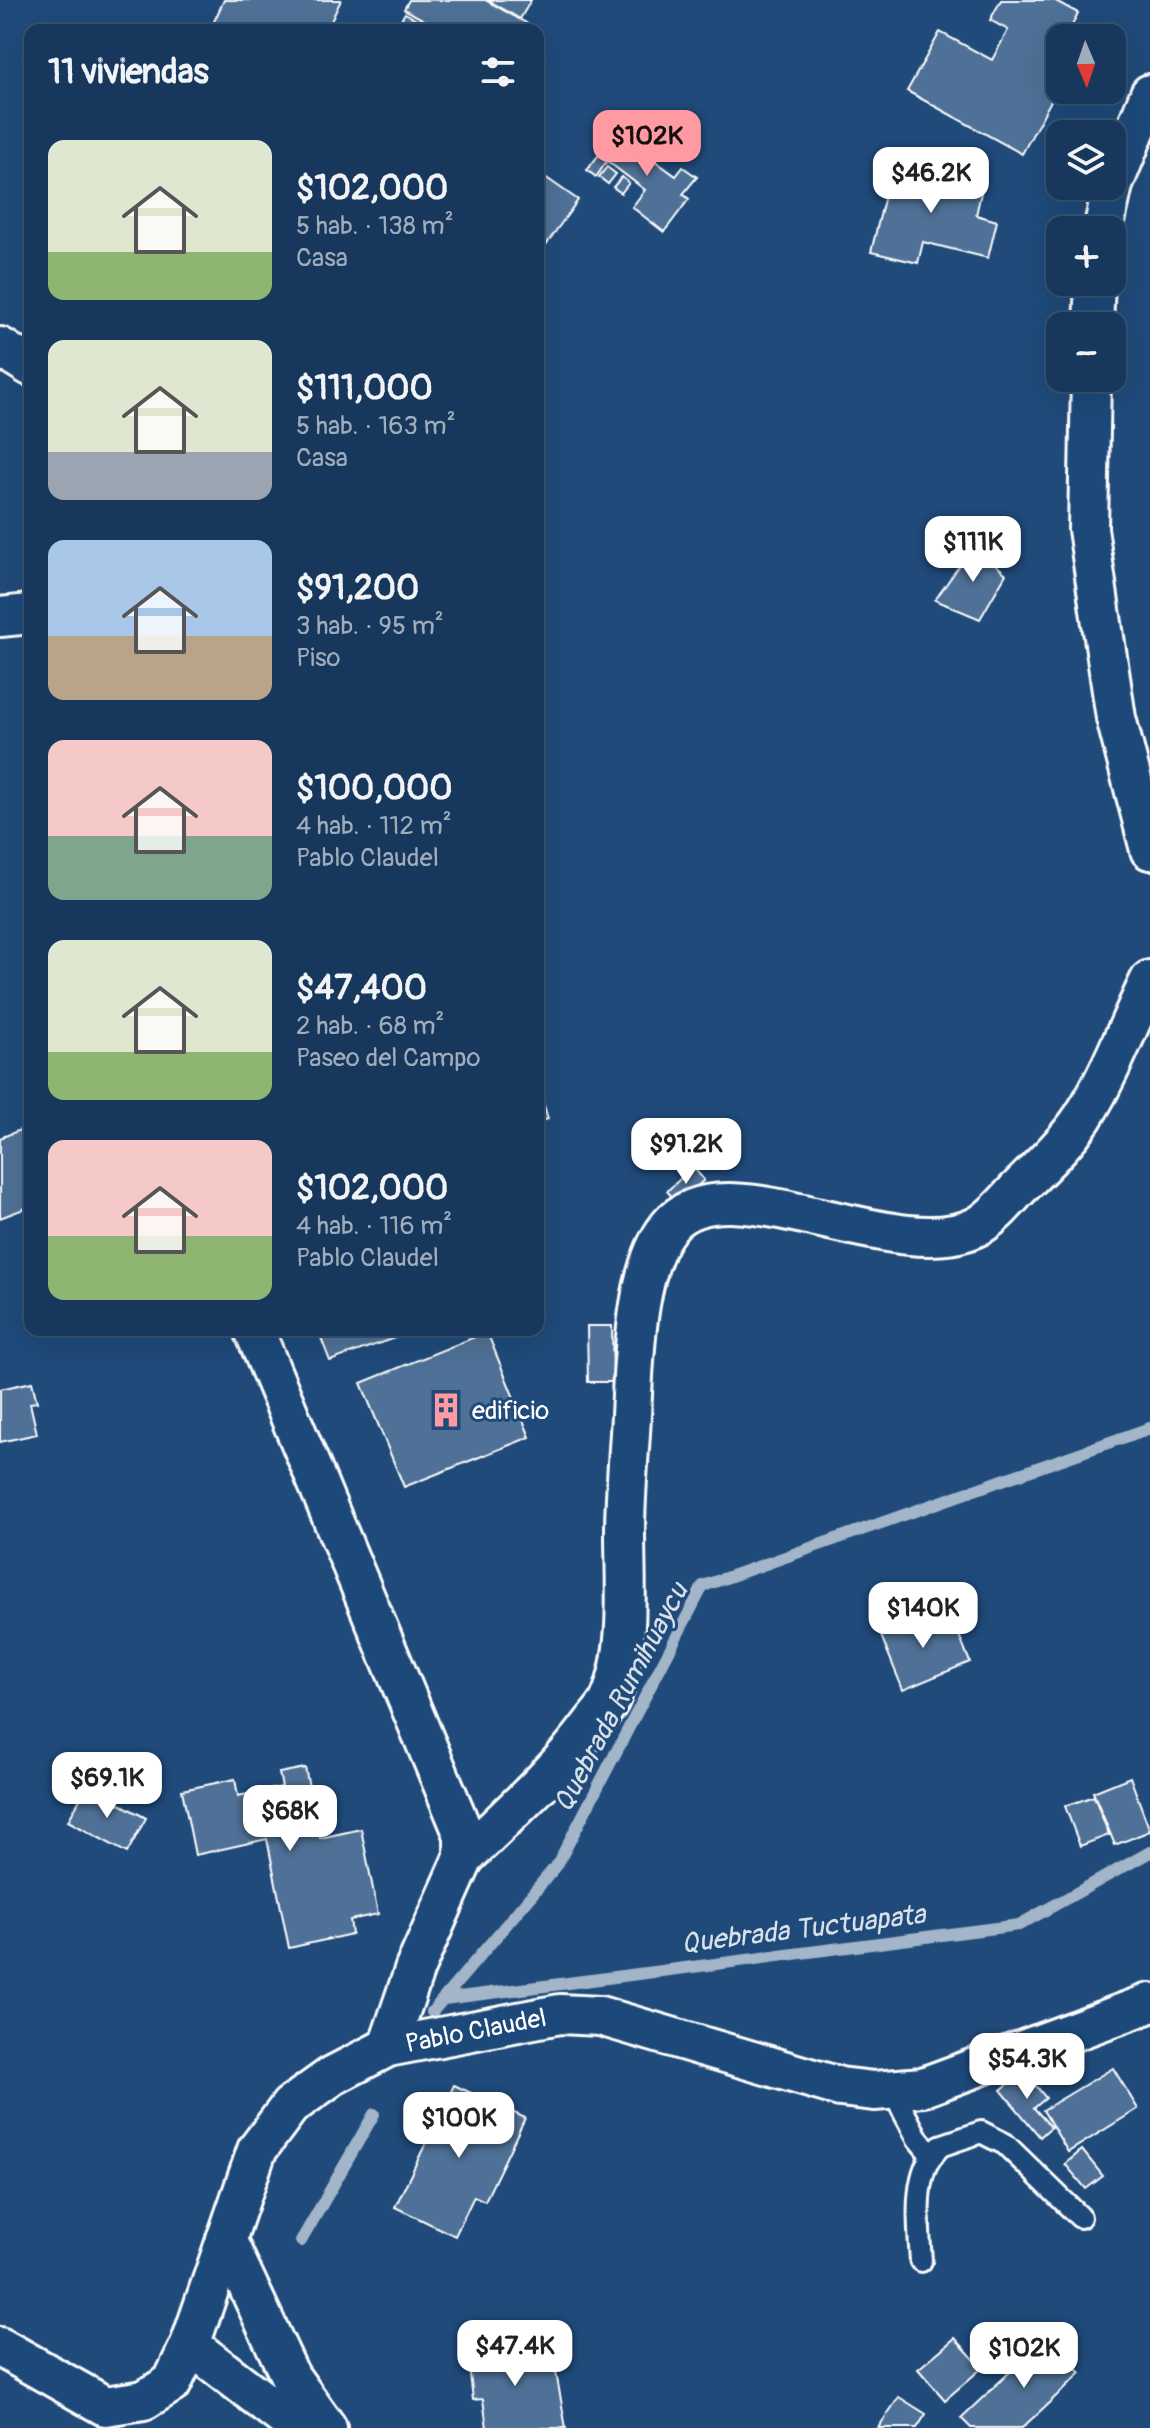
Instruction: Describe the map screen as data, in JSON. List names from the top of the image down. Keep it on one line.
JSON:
{"streets":{"street":["Pablo Claudel"]},"water":["Quebrada Rumihuaycu","Quebrada Tuctuapata"],"places":{"building":["edificio"]},"north":"bottom","page":{"map_buttons":["+","−"],"heading":"11 viviendas","price":["$102K","$46.2K","$111K","$91.2K","$140K","$69.1K","$68K","$54.3K","$100K","$47.4K","$102K"],"list":[{"name":"$102,000","note":"5 hab. · 138 m² · Casa"},{"name":"$111,000","note":"5 hab. · 163 m² · Casa"},{"name":"$91,200","note":"3 hab. · 95 m² · Piso"},{"name":"$100,000","note":"4 hab. · 112 m² · Pablo Claudel"},{"name":"$47,400","note":"2 hab. · 68 m² · Paseo del Campo"},{"name":"$102,000","note":"4 hab. · 116 m² · Pablo Claudel"}]}}
